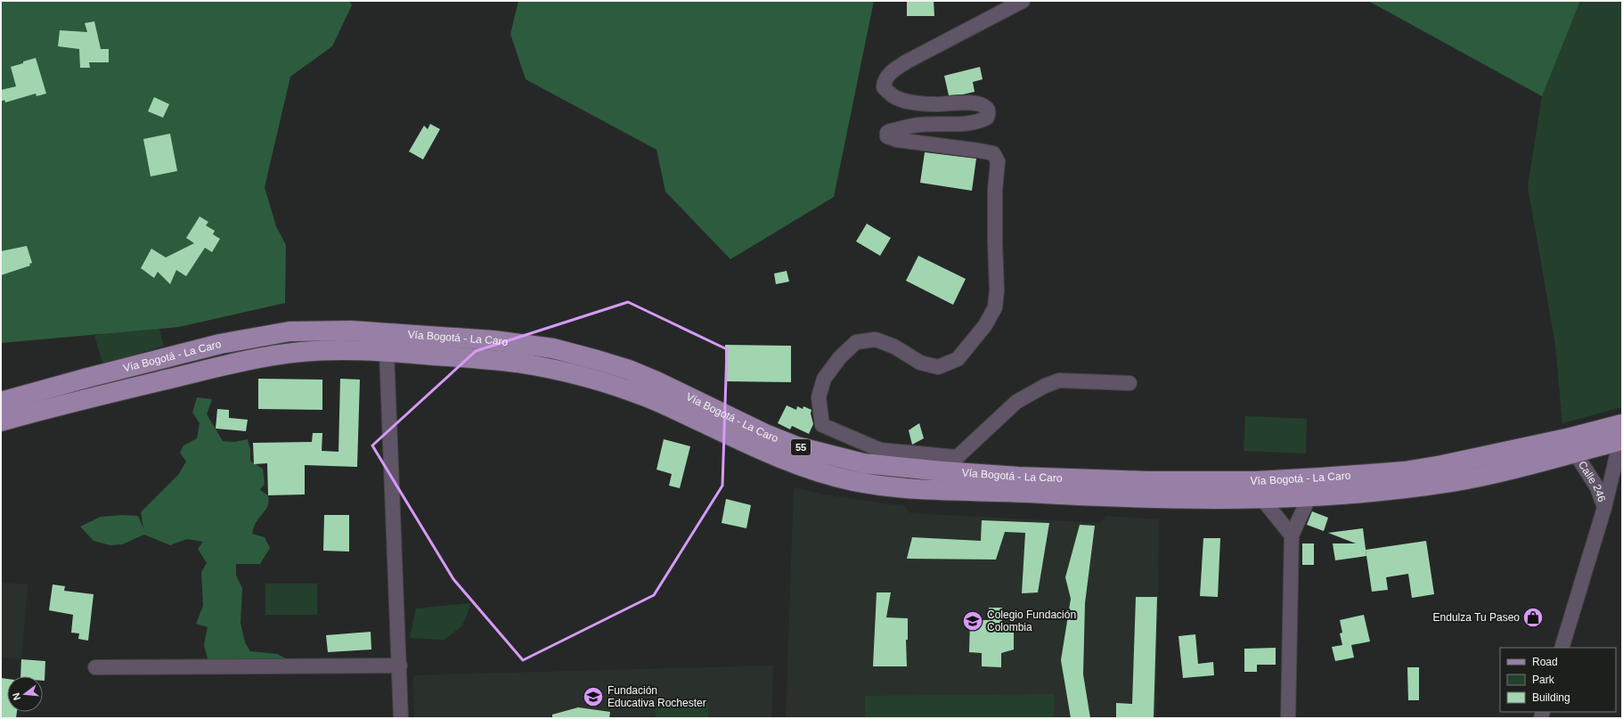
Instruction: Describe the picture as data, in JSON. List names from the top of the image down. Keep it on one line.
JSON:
{"streets":{"main road":["Vía Bogotá - La Caro","55"],"street":["Calle 246"]},"crossings":[["Vía Bogotá - La Caro","Calle 246"]],"places":{"shop":["Endulza Tu Paseo"],"school or university":["Colegio Fundación Colombia","Fundación Educativa Rochester"]},"legend":["Road","Park","Building"],"north":"left"}
